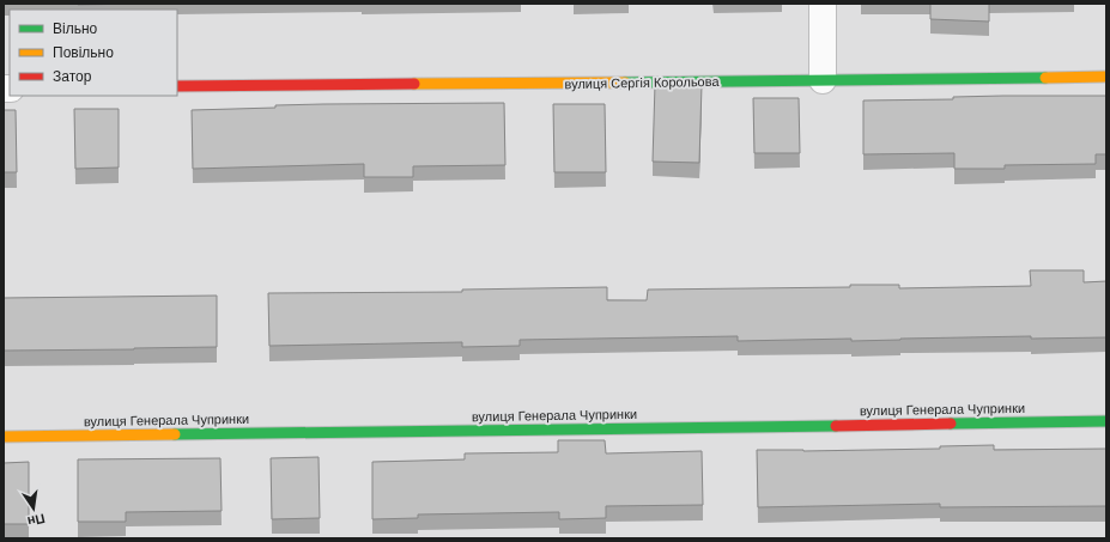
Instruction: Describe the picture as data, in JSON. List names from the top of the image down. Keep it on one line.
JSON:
{"streets":{"street":["вулиця Сергія Корольова","вулиця Генерала Чупринки"]},"legend":["Вільно","Повільно","Затор"],"north":"bottom"}
